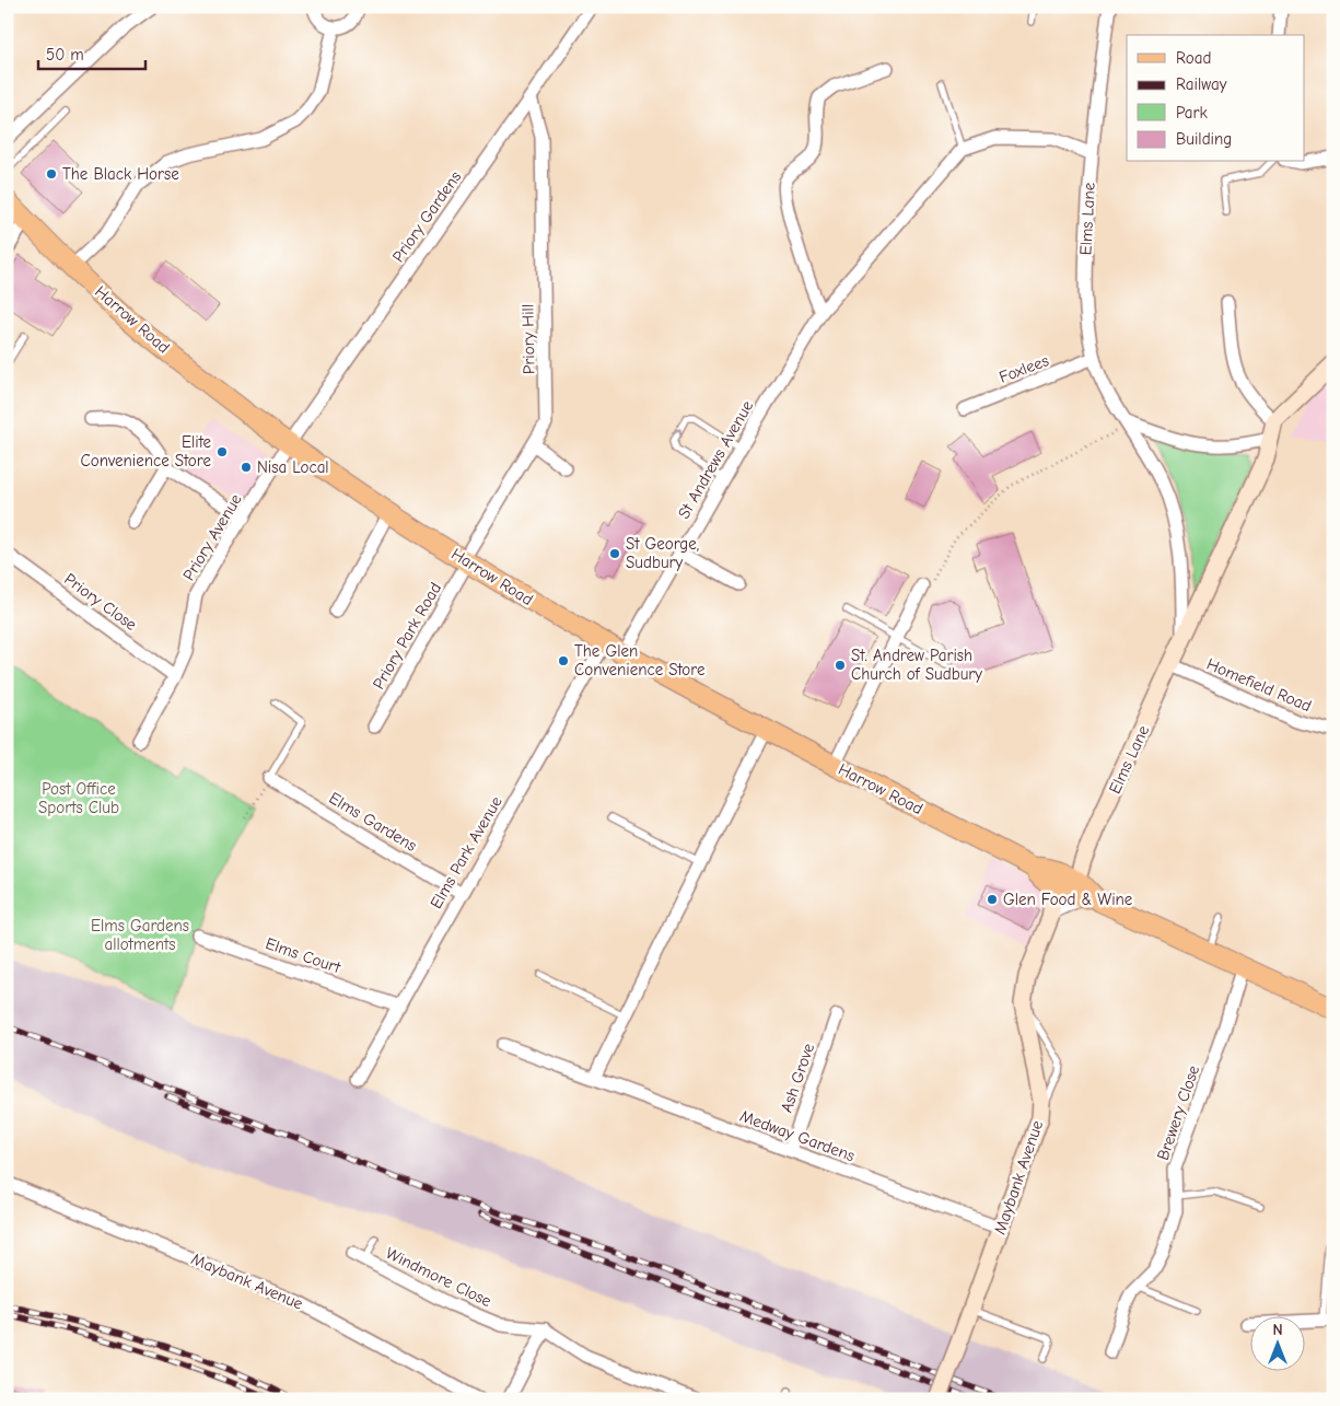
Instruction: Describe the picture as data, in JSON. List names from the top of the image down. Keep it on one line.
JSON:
{"streets":{"main road":["Harrow Road"],"street":["Priory Gardens","Elms Lane","Priory Hill","Foxlees","St Andrews Avenue","Priory Avenue","Priory Close","Priory Park Road","Homefield Road","Elms Gardens","Elms Park Avenue","Elms Court","Ash Grove","Brewery Close","Medway Gardens","Maybank Avenue","Windmore Close"]},"crossings":[["Priory Gardens","Harrow Road"],["Priory Gardens","Priory Hill"],["Priory Gardens","Priory Avenue"],["Elms Lane","Harrow Road"],["Elms Lane","Foxlees"],["Elms Lane","Homefield Road"],["Harrow Road","Priory Hill"],["Harrow Road","St Andrews Avenue"],["Harrow Road","Priory Avenue"],["Harrow Road","Priory Park Road"],["Harrow Road","Elms Park Avenue"],["Harrow Road","Brewery Close"],["Harrow Road","Maybank Avenue"],["Priory Hill","Priory Park Road"],["Priory Avenue","Priory Close"],["Elms Gardens","Elms Park Avenue"],["Elms Park Avenue","Elms Court"],["Ash Grove","Medway Gardens"]],"parks":["Post Office Sports Club","Elms Gardens allotments"],"places":["The Black Horse","Elite Convenience Store","Nisa Local","St George, Sudbury","The Glen Convenience Store","St. Andrew Parish Church of Sudbury","Glen Food & Wine"],"legend":["Road","Railway","Park","Building"],"scale_bar":"50 m","north":"top"}
